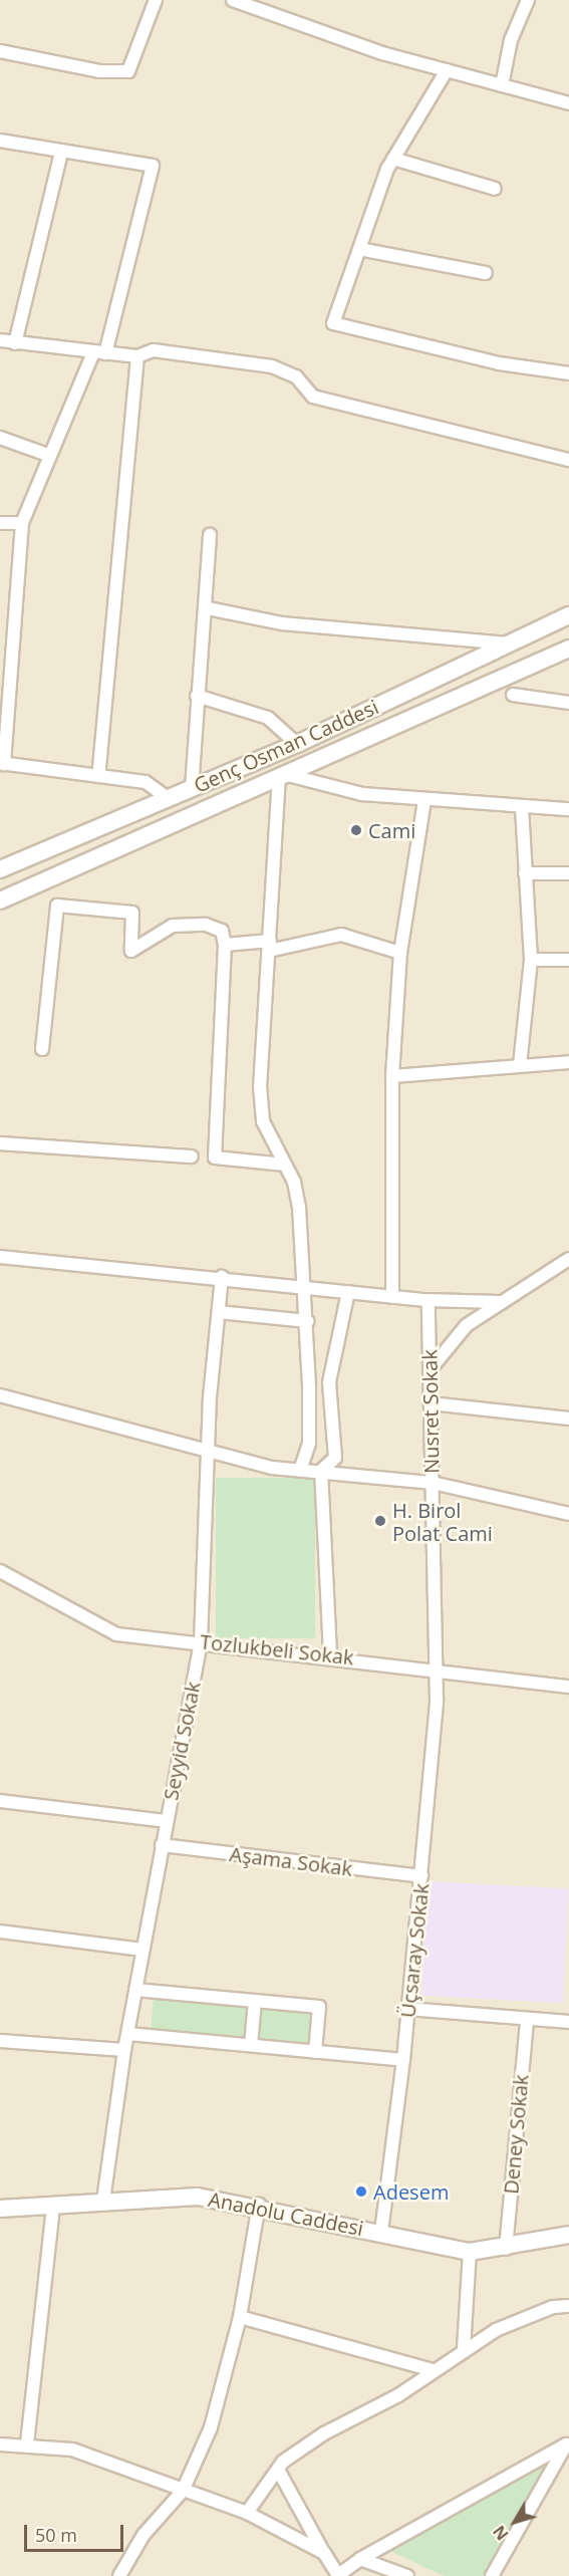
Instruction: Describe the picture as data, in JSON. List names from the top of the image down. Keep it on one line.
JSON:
{"streets":{"main road":["Genç Osman Caddesi","Anadolu Caddesi"],"street":["Nusret Sokak","Tozlukbeli Sokak","Seyyid Sokak","Aşama Sokak","Üçsaray Sokak","Deney Sokak"]},"crossings":[["Nusret Sokak","Tozlukbeli Sokak"],["Nusret Sokak","Üçsaray Sokak"],["Tozlukbeli Sokak","Seyyid Sokak"],["Tozlukbeli Sokak","Üçsaray Sokak"],["Seyyid Sokak","Aşama Sokak"],["Seyyid Sokak","Anadolu Caddesi"],["Aşama Sokak","Üçsaray Sokak"],["Üçsaray Sokak","Anadolu Caddesi"],["Deney Sokak","Anadolu Caddesi"]],"places":["Cami","H. Birol Polat Cami","Adesem"],"scale_bar":"50 m","north":"bottom left"}
